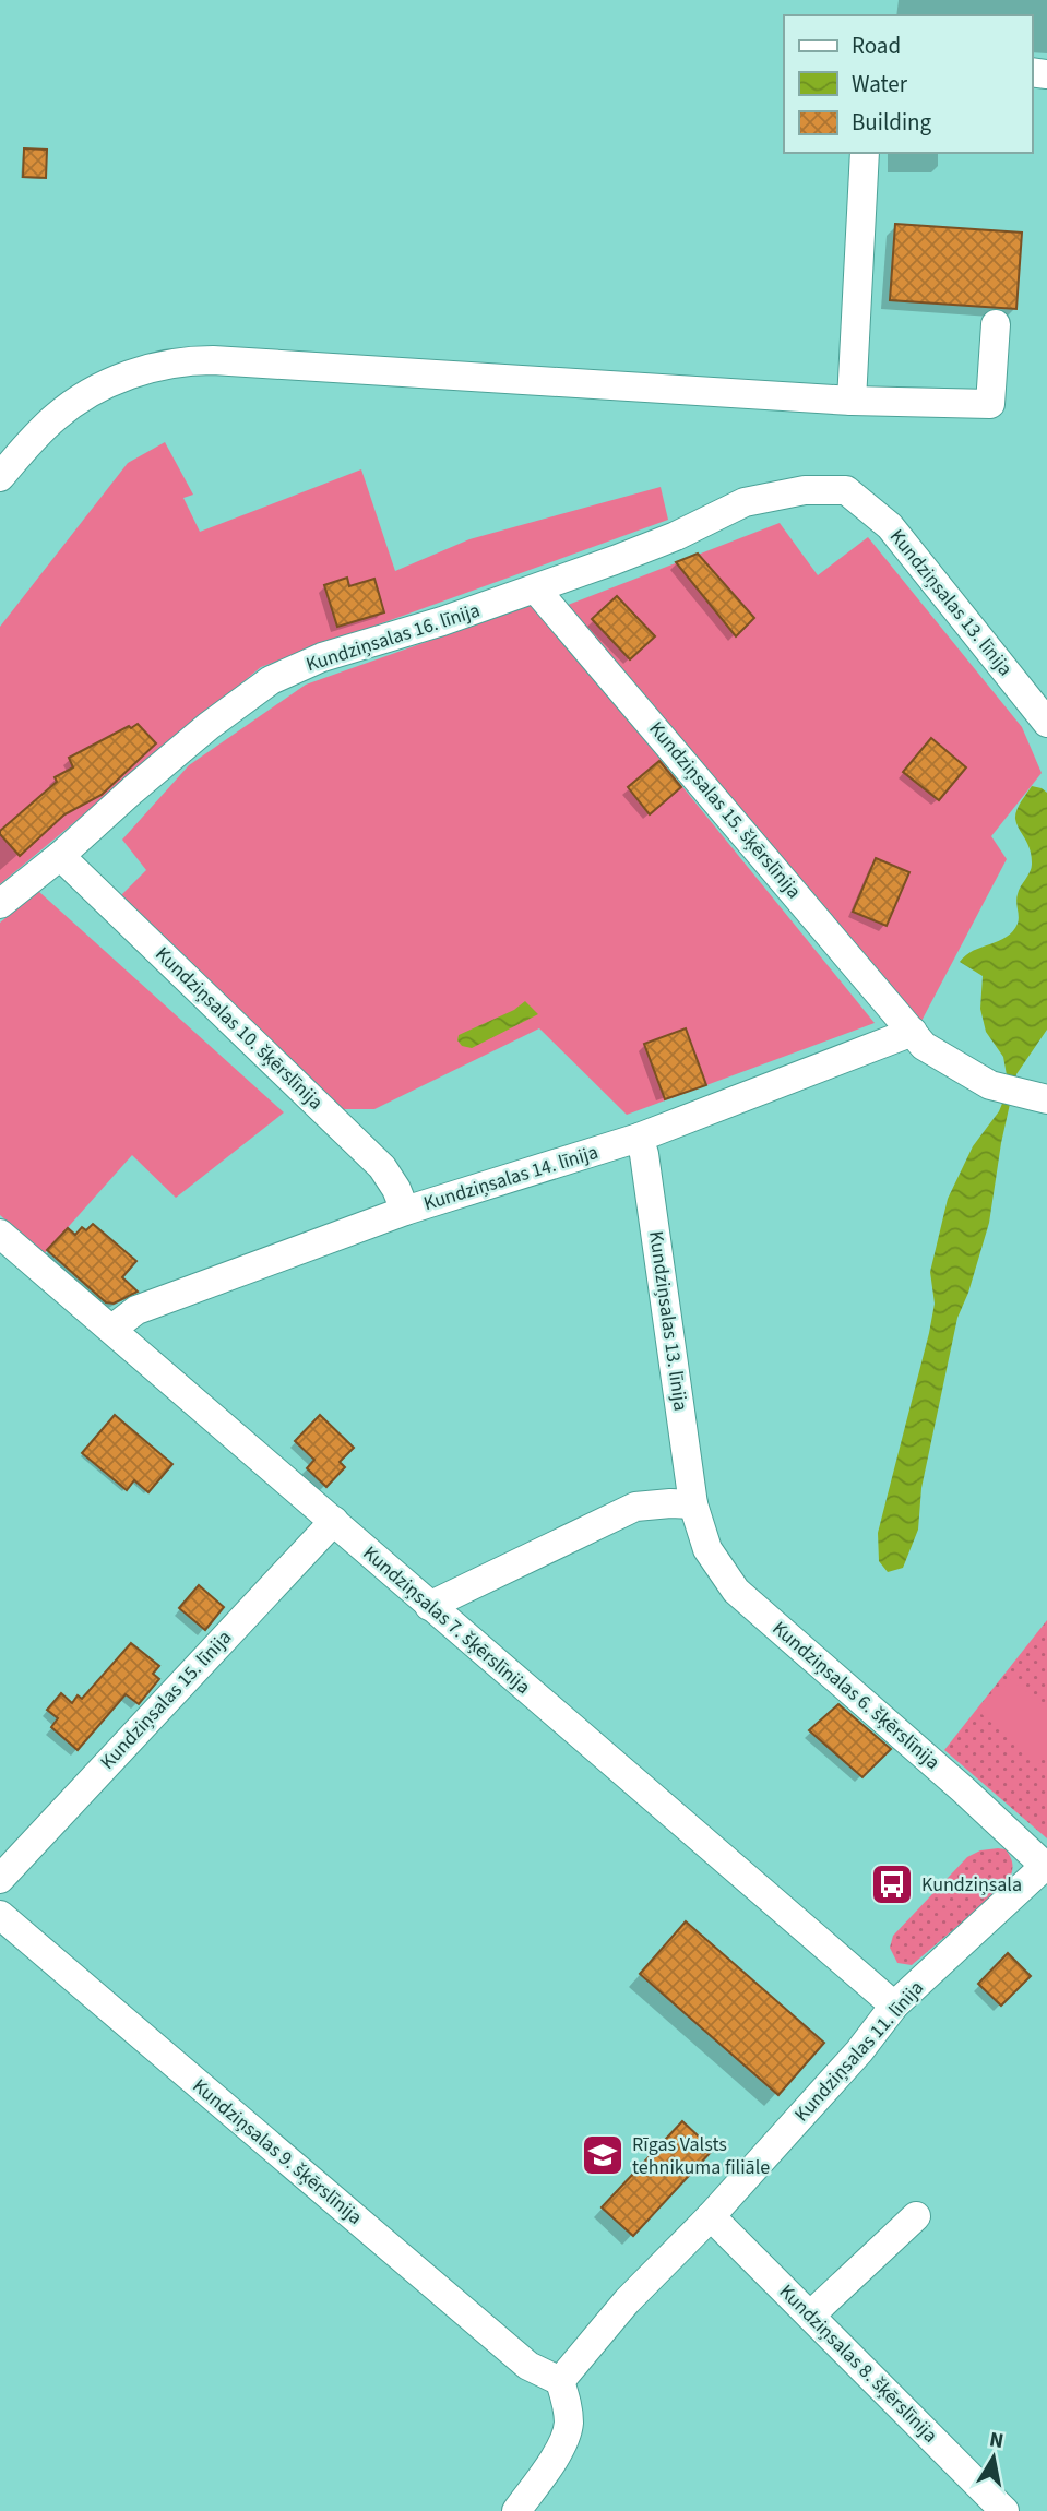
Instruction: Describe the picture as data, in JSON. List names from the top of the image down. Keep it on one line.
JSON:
{"streets":{"street":["Kundziņsalas 13. līnija","Kundziņsalas 16. līnija","Kundziņsalas 15. šķērslīnija","Kundziņsalas 10. šķērslīnija","Kundziņsalas 14. līnija","Kundziņsalas 7. šķērslīnija","Kundziņsalas 6. šķērslīnija","Kundziņsalas 15. līnija","Kundziņsalas 11. līnija","Kundziņsalas 9. šķērslīnija","Kundziņsalas 8. šķērslīnija"]},"crossings":[["Kundziņsalas 13. līnija","Kundziņsalas 16. līnija"],["Kundziņsalas 13. līnija","Kundziņsalas 14. līnija"],["Kundziņsalas 13. līnija","Kundziņsalas 6. šķērslīnija"],["Kundziņsalas 16. līnija","Kundziņsalas 15. šķērslīnija"],["Kundziņsalas 16. līnija","Kundziņsalas 10. šķērslīnija"],["Kundziņsalas 15. šķērslīnija","Kundziņsalas 14. līnija"],["Kundziņsalas 10. šķērslīnija","Kundziņsalas 14. līnija"],["Kundziņsalas 14. līnija","Kundziņsalas 7. šķērslīnija"],["Kundziņsalas 7. šķērslīnija","Kundziņsalas 15. līnija"],["Kundziņsalas 7. šķērslīnija","Kundziņsalas 11. līnija"],["Kundziņsalas 6. šķērslīnija","Kundziņsalas 11. līnija"],["Kundziņsalas 11. līnija","Kundziņsalas 9. šķērslīnija"],["Kundziņsalas 11. līnija","Kundziņsalas 8. šķērslīnija"]],"places":{"bus stop":["Kundziņsala"],"school or university":["Rīgas Valsts tehnikuma filiāle"]},"legend":["Road","Water","Building"],"north":"top"}
